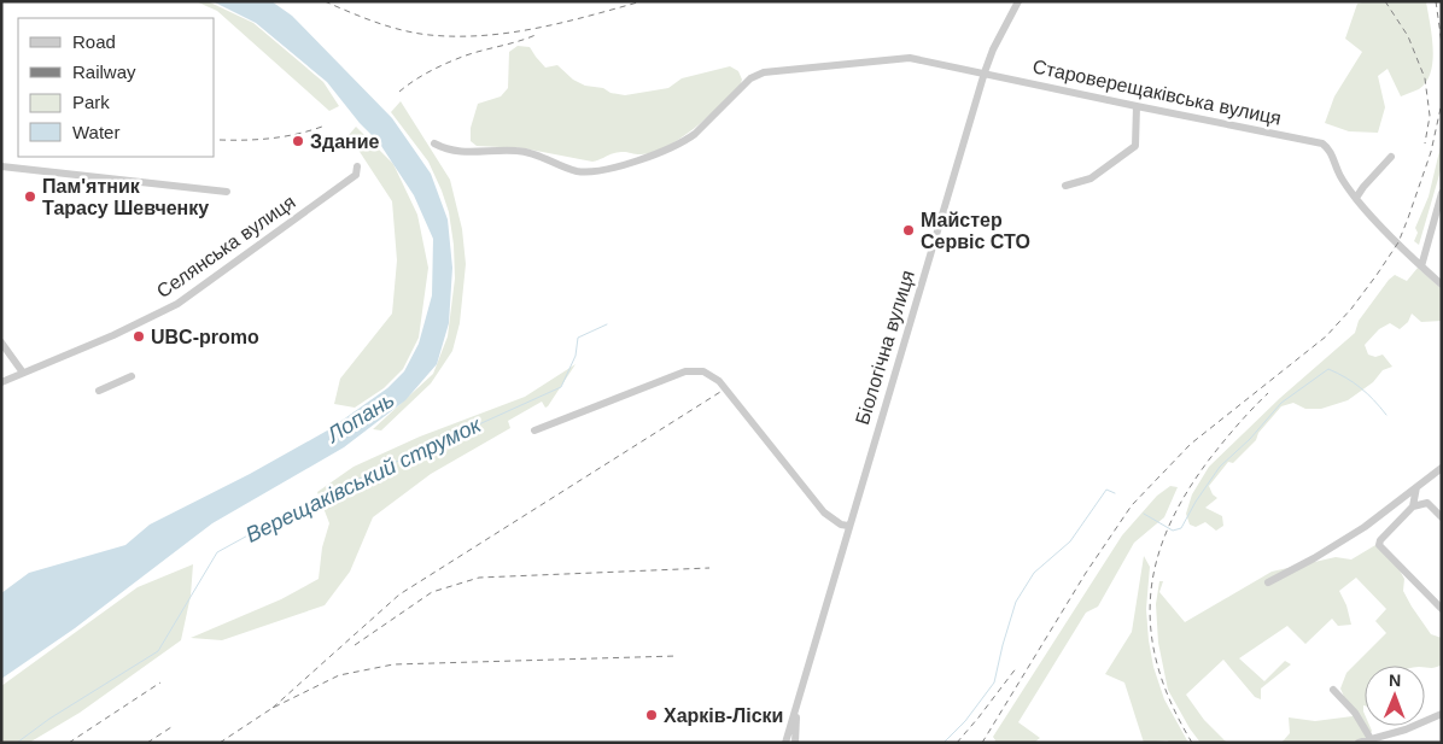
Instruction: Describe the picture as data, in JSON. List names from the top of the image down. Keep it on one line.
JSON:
{"streets":{"street":["Староверещаківська вулиця","Селянська вулиця","Біологічна вулиця"]},"crossings":[["Староверещаківська вулиця","Біологічна вулиця"]],"water":["Лопань","Верещаківський струмок"],"places":["Здание","Пам'ятник Тарасу Шевченку","Майстер Сервіс СТО","UBC-promo","Харків-Ліски"],"legend":["Road","Railway","Park","Water"],"north":"top"}
